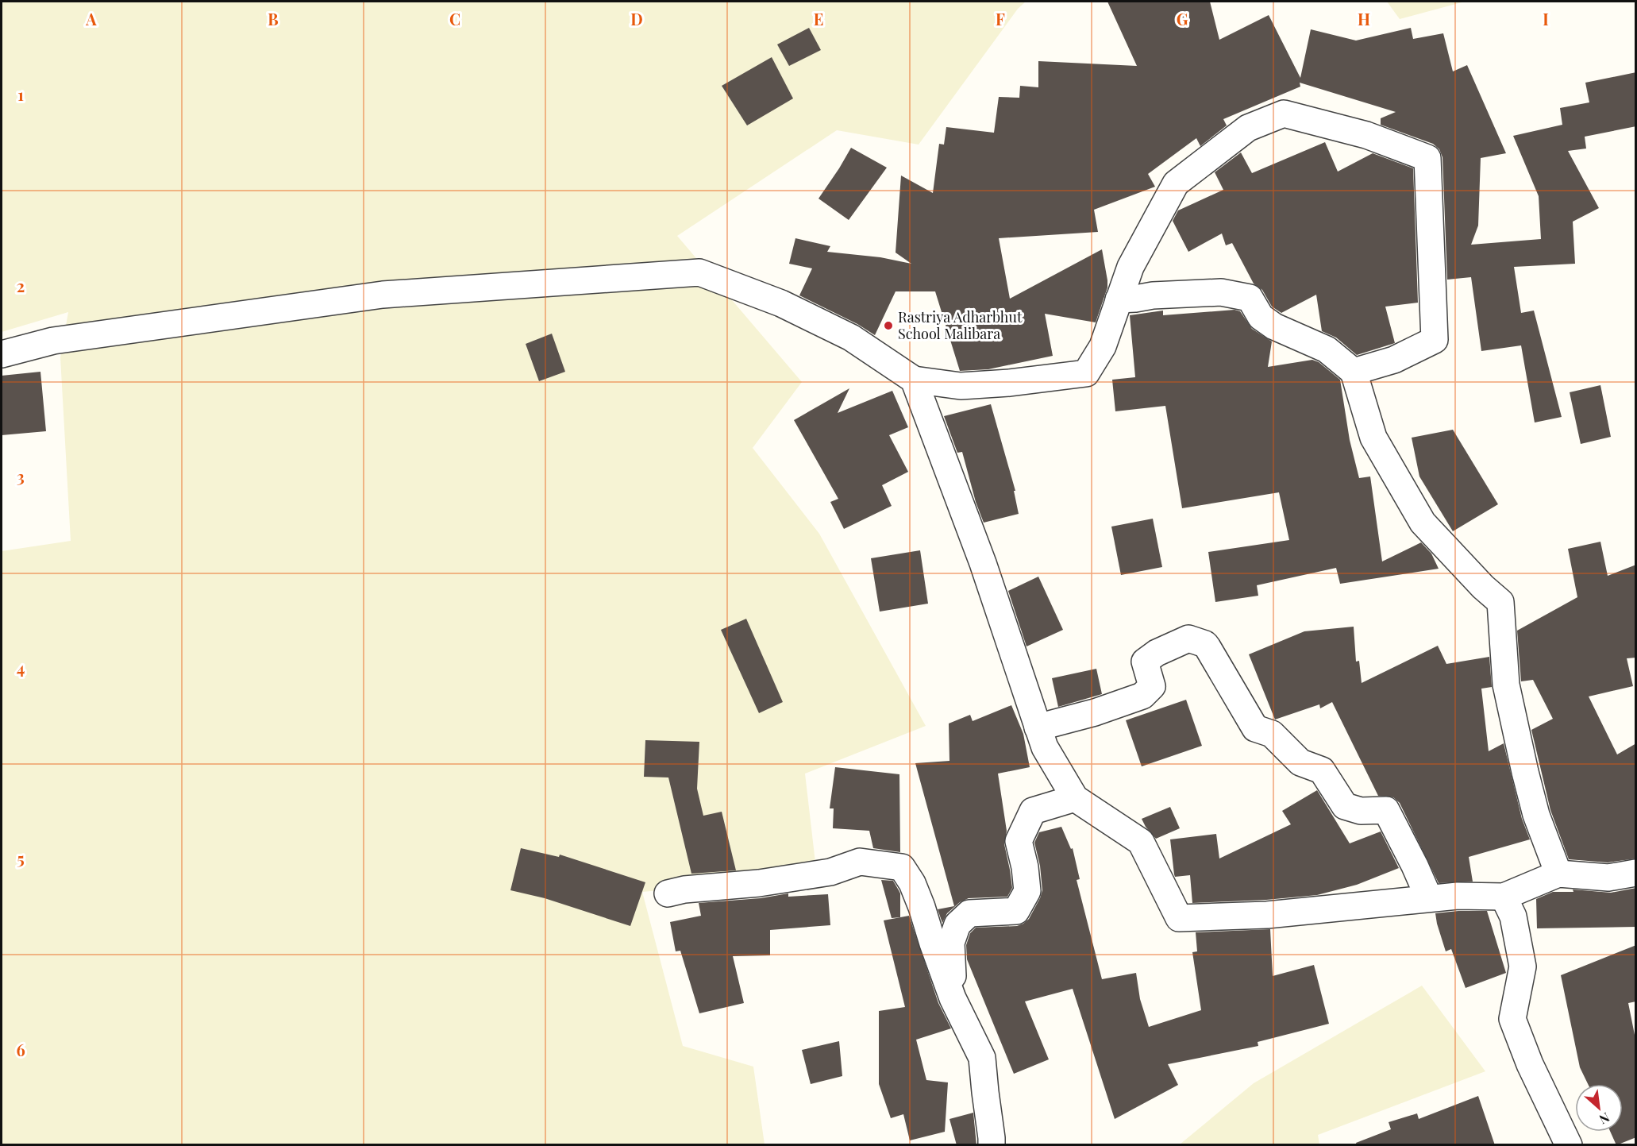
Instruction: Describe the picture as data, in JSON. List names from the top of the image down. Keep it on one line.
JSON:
{"places":["Rastriya Adharbhut School Malibara"],"north":"bottom right","grid":{"columns":["A","B","C","D","E","F","G","H","I"],"rows":["1","2","3","4","5","6"]}}
